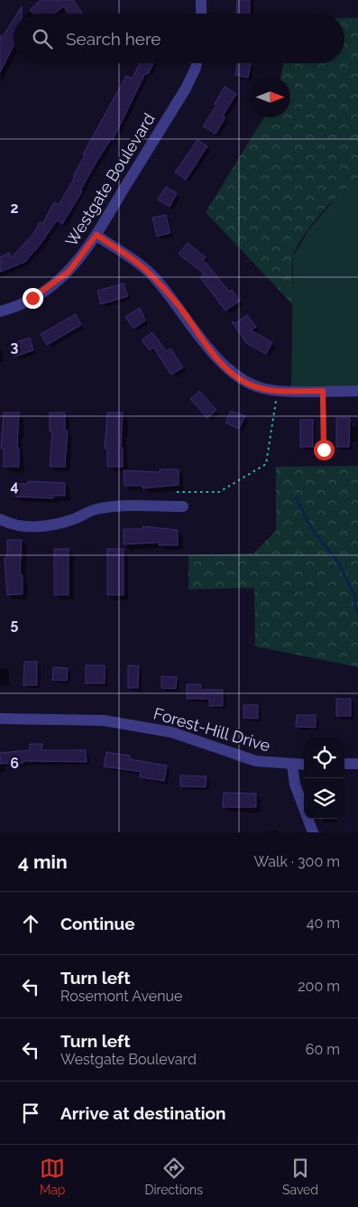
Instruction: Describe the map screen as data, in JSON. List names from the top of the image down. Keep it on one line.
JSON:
{"streets":{"street":["Westgate Boulevard","Forest-Hill Drive"]},"north":"right","page":{"search":"Search here","heading":["4 min","Walk · 300 m"],"list":[["Continue","40 m"],["Turn left","Rosemont Avenue","200 m"],["Turn left","Westgate Boulevard","60 m"],"Arrive at destination"],"nav":["Map","Directions","Saved"]},"grid":{"rows":["2","3","4","5","6"]}}
